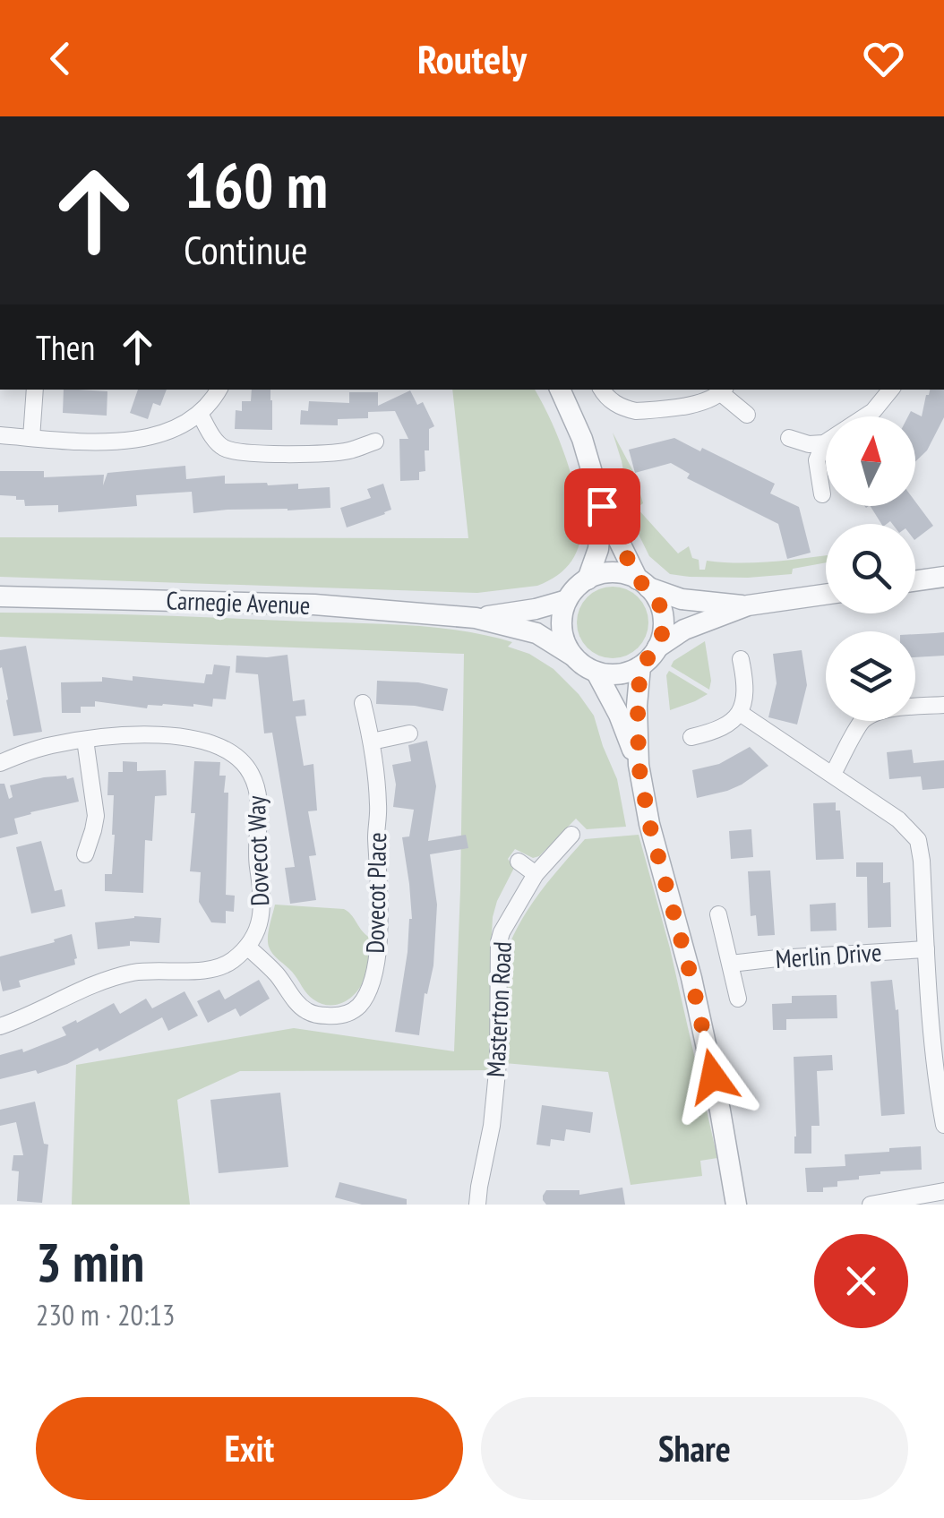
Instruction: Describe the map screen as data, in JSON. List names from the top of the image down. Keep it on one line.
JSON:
{"streets":{"street":["Carnegie Avenue","Dovecot Way","Dovecot Place","Merlin Drive","Masterton Road"]},"crossings":[["Dovecot Way","Dovecot Place"]],"north":"top","page":{"header":"Routely","turn":["160 m","Continue"],"then":"Then","heading":["3 min","230 m · 20:13"],"buttons":["Exit","Share"]}}
